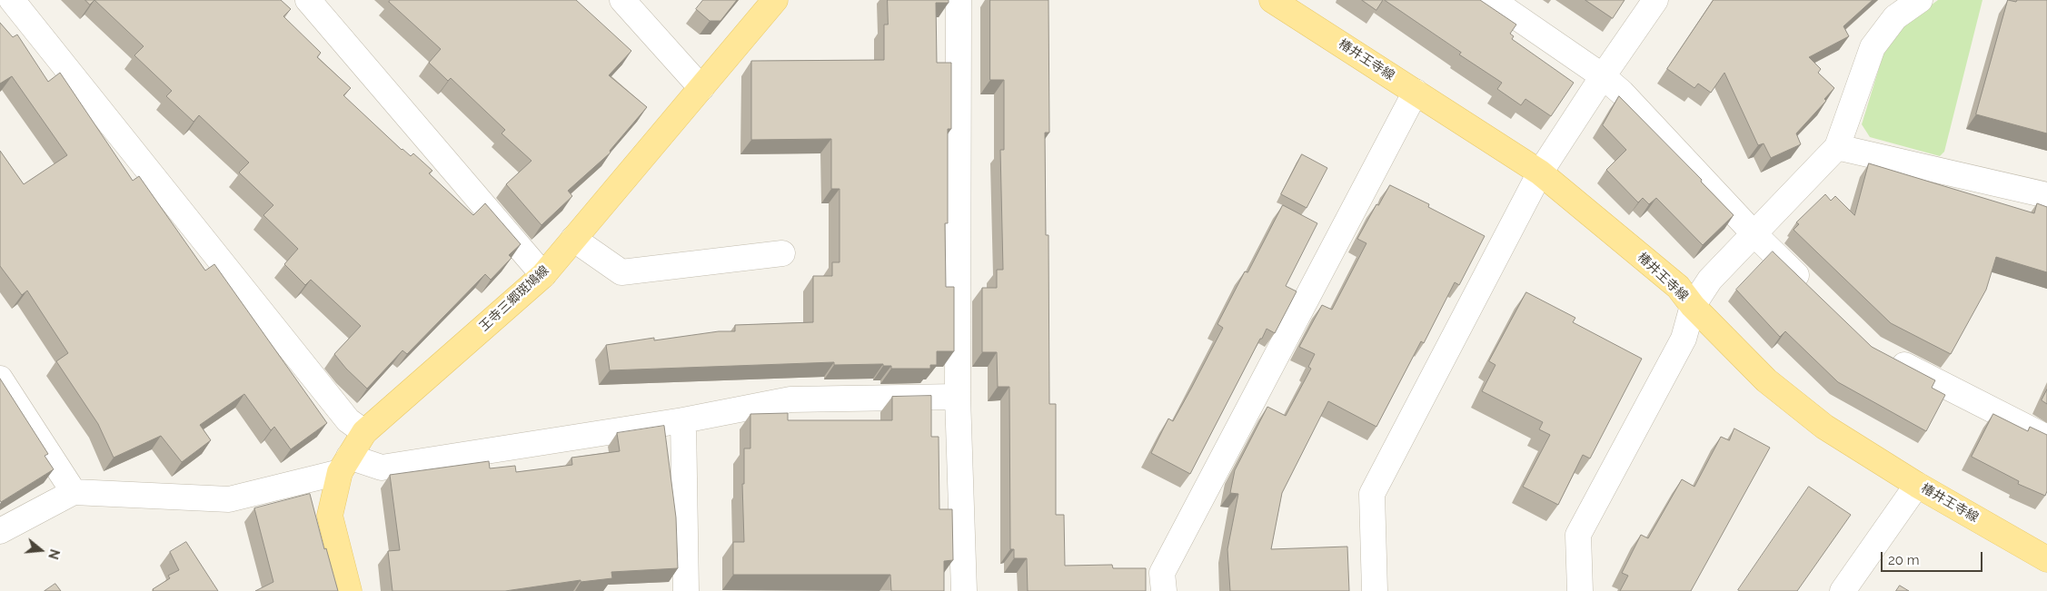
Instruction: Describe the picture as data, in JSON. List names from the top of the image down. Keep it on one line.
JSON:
{"streets":{"main road":["椿井王寺線","王寺三郷斑鳩線"]},"scale_bar":"20 m","north":"right"}
